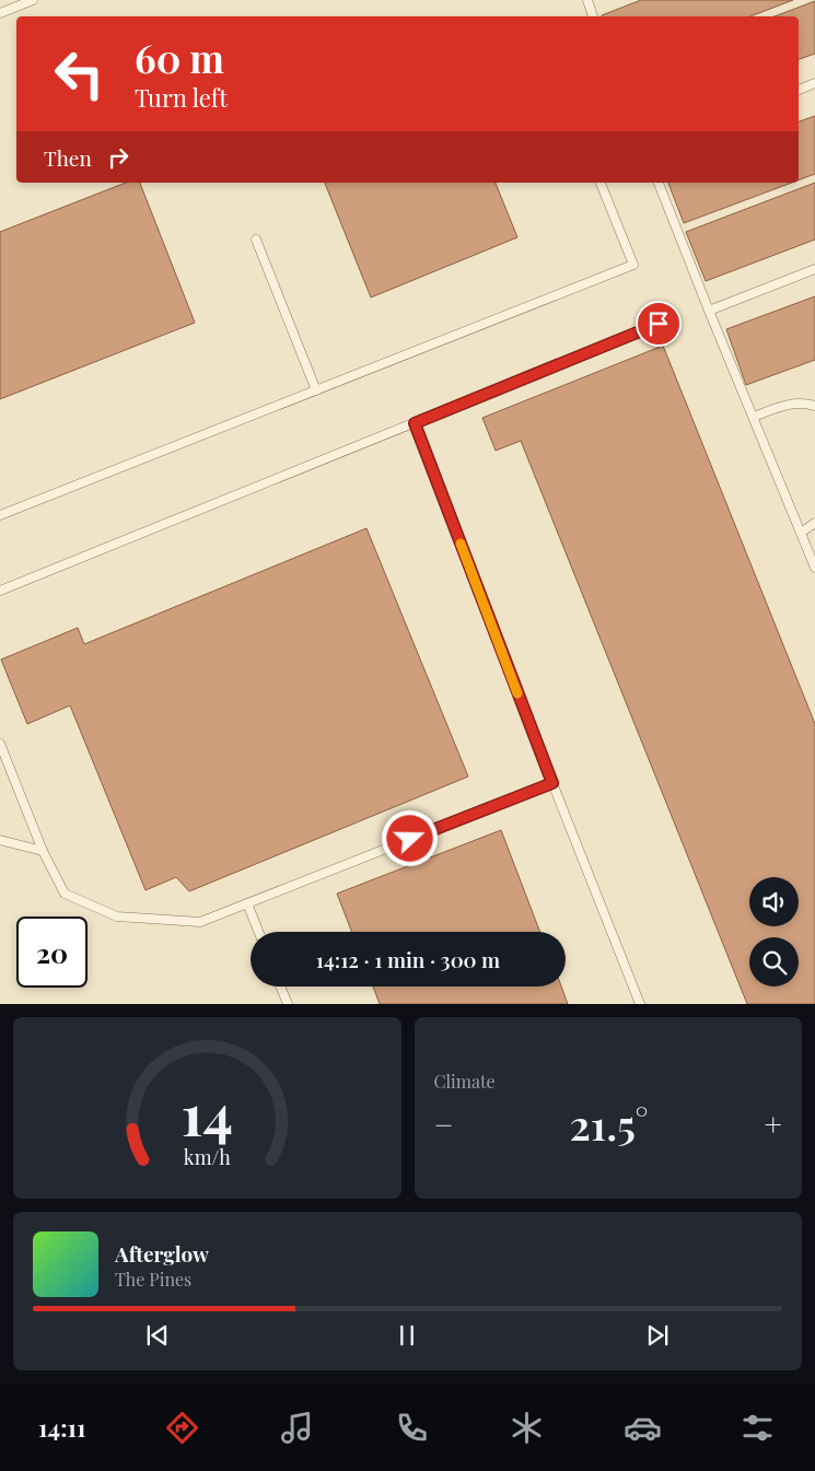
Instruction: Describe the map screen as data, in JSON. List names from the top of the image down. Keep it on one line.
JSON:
{"page":{"turn":["60 m","Turn left"],"then":"Then","limit":"20","trip":"14:12 · 1 min · 300 m","tile":"Climate","heat":["−","21.5°","+"],"song":["Afterglow","The Pines"],"tabs":"14:11","gauge":["14","km/h"]}}
